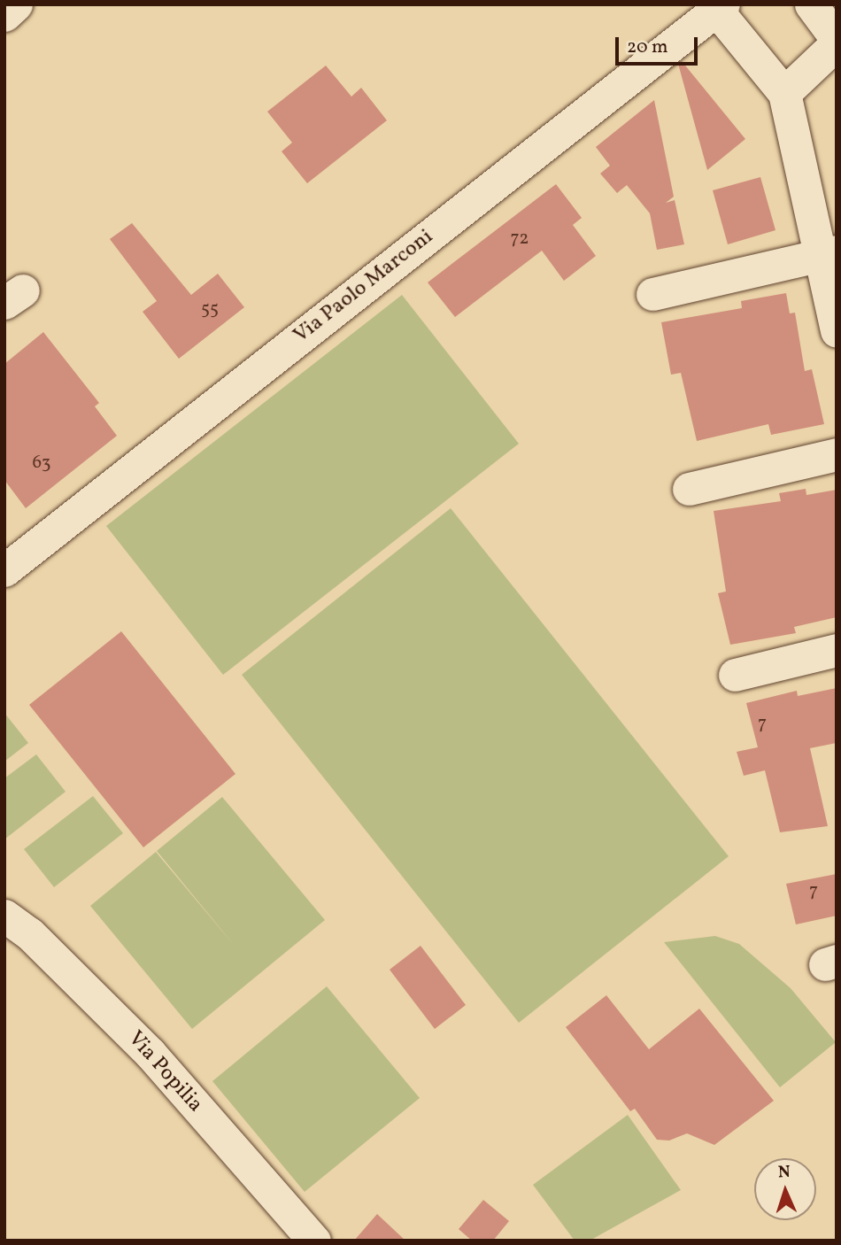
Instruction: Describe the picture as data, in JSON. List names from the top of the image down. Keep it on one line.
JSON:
{"streets":{"street":["Via Paolo Marconi","Via Popilia"]},"house_numbers":["72","55","63","7","7"],"scale_bar":"20 m","north":"top"}
